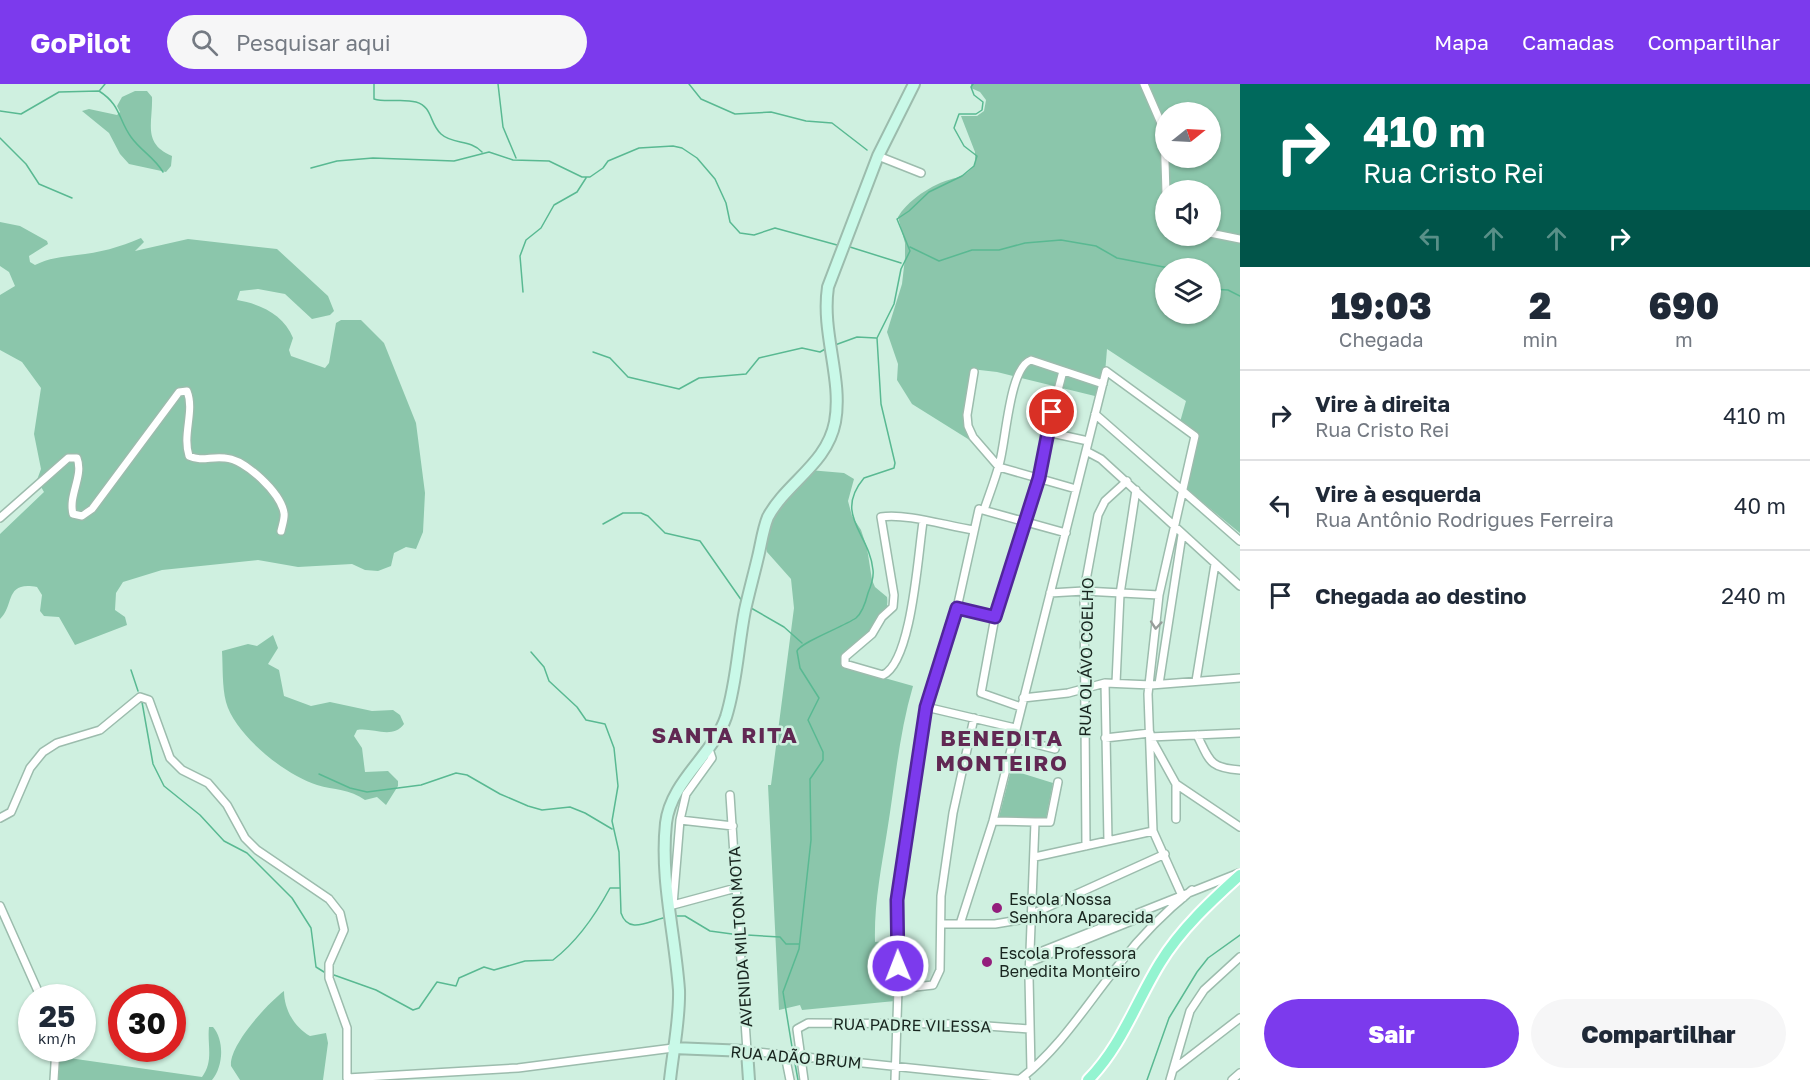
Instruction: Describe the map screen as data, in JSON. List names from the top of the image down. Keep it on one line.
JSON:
{"streets":{"main road":["AVENIDA MILTON MOTA","RUA ADÃO BRUM"],"street":["RUA OLÁVO COELHO","RUA PADRE VILESSA"]},"crossings":[["AVENIDA MILTON MOTA","RUA ADÃO BRUM"],["RUA PADRE VILESSA","RUA ADÃO BRUM"]],"districts":["SANTA RITA","BENEDITA MONTEIRO"],"places":["Escola Nossa Senhora Aparecida","Escola Professora Benedita Monteiro"],"north":"right","page":{"header":"GoPilot","search":"Pesquisar aqui","nav":["Mapa","Camadas","Compartilhar"],"turn":["410 m","Rua Cristo Rei"],"eta":["19:03","Chegada","2","min","690","m"],"list":[{"name":"Vire à direita","note":"Rua Cristo Rei","value":"410 m"},{"name":"Vire à esquerda","note":"Rua Antônio Rodrigues Ferreira","value":"40 m"},{"name":"Chegada ao destino","value":"240 m"}],"speed":"25 km/h","limit":"30","buttons":["Sair","Compartilhar"]}}
